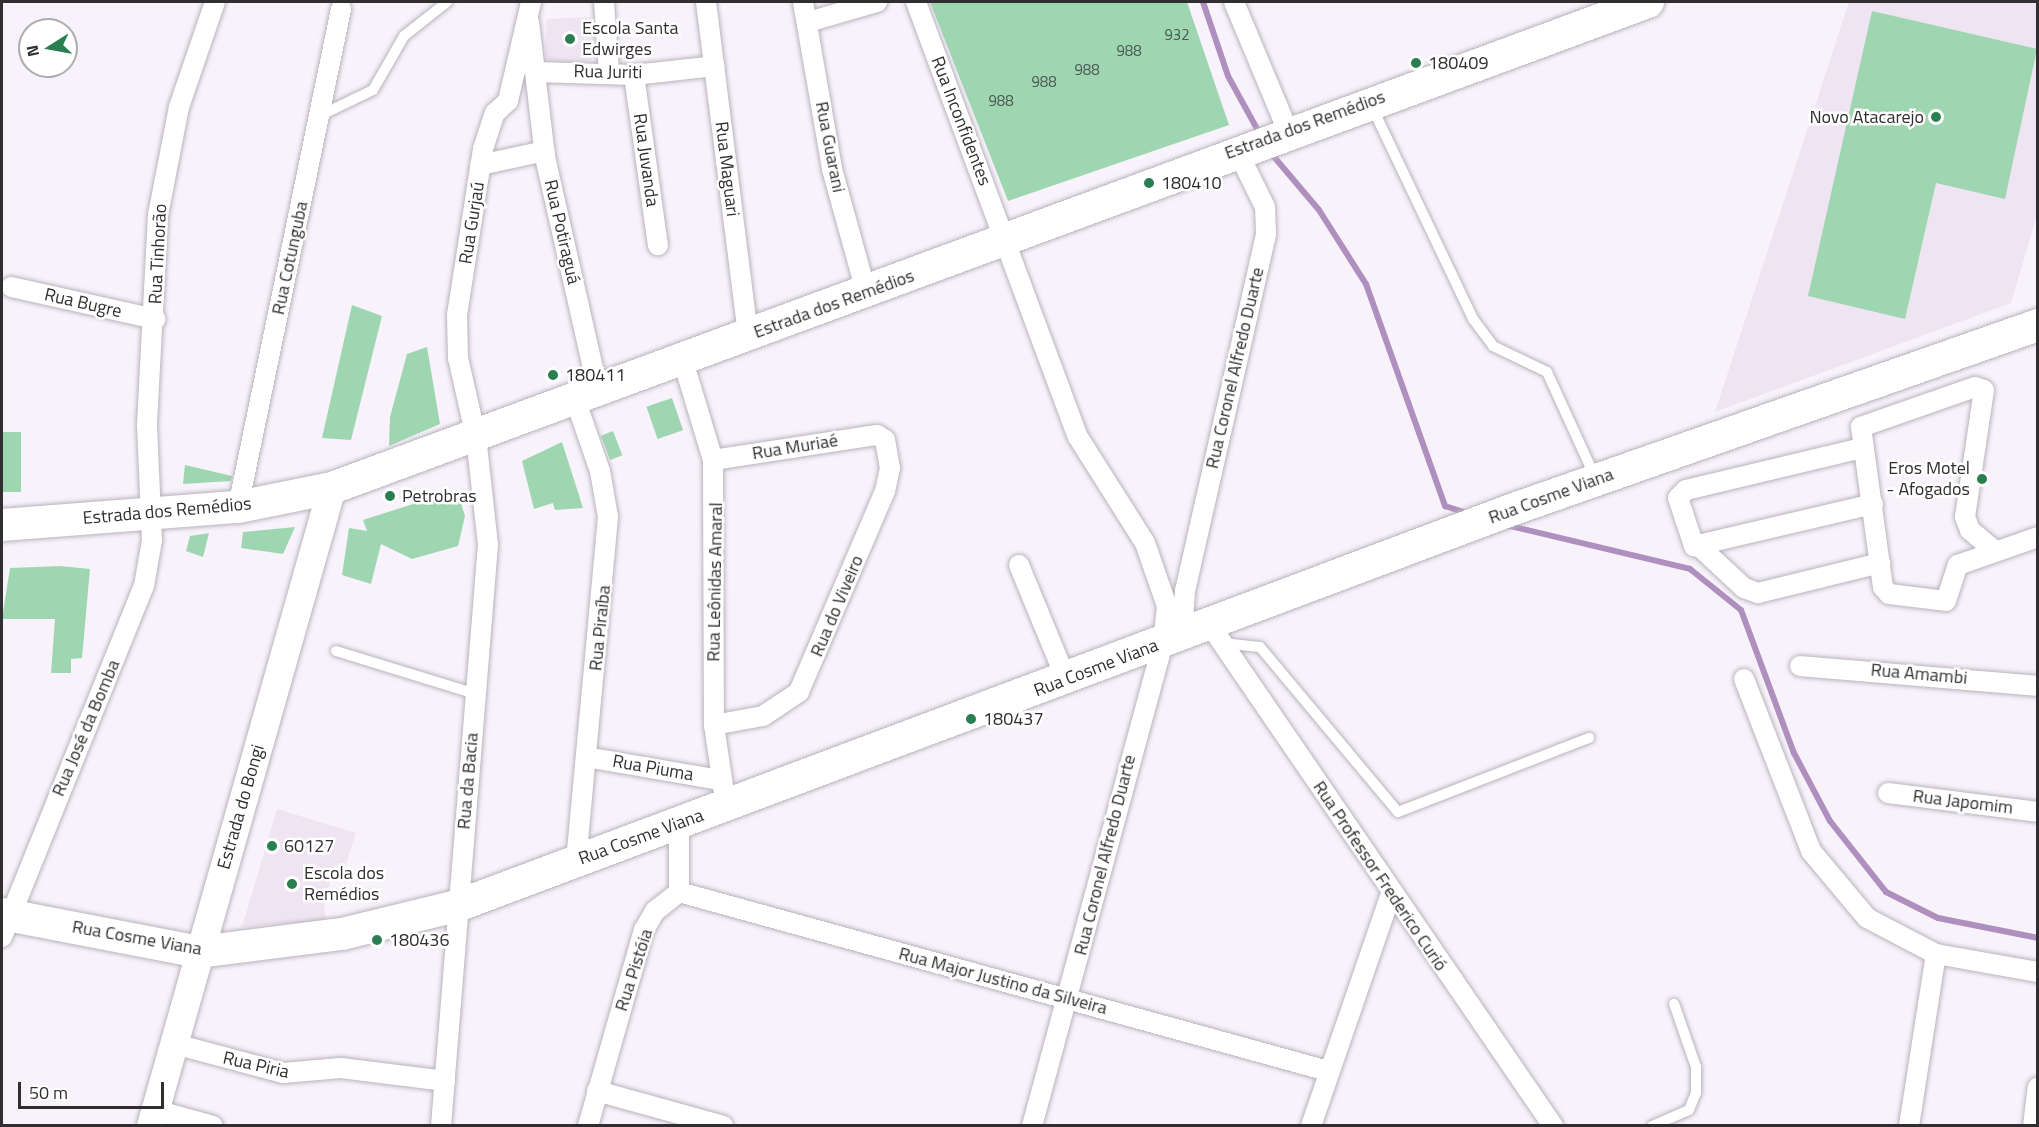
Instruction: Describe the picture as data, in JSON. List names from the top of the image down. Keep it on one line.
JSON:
{"streets":{"main road":["Estrada dos Remédios","Rua Cosme Viana","Estrada do Bongi"],"street":["Rua Juriti","Rua Inconfidentes","Rua Guarani","Rua Juvanda","Rua Maguari","Rua Gurjaú","Rua Potiraguá","Rua Tinhorão","Rua Cotunguba","Rua Bugre","Rua Coronel Alfredo Duarte","Rua Muriaé","Rua Leônidas Amaral","Rua do Viveiro","Rua Piraíba","Rua Amambi","Rua José da Bomba","Rua Piuma","Rua da Bacia","Rua Japomim","Rua Professor Frederico Curió","Rua Pistóia","Rua Major Justino da Silveira","Rua Piria"]},"crossings":[["Rua Juriti","Rua Juvanda"],["Rua Juriti","Rua Maguari"],["Rua Juriti","Rua Gurjaú"],["Rua Juriti","Rua Potiraguá"],["Rua Inconfidentes","Estrada dos Remédios"],["Rua Inconfidentes","Rua Coronel Alfredo Duarte"],["Estrada dos Remédios","Rua Guarani"],["Estrada dos Remédios","Rua Maguari"],["Estrada dos Remédios","Rua Gurjaú"],["Estrada dos Remédios","Rua Potiraguá"],["Estrada dos Remédios","Rua Tinhorão"],["Estrada dos Remédios","Rua Cotunguba"],["Estrada dos Remédios","Rua Coronel Alfredo Duarte"],["Estrada dos Remédios","Rua Leônidas Amaral"],["Estrada dos Remédios","Rua Piraíba"],["Estrada dos Remédios","Rua José da Bomba"],["Estrada dos Remédios","Rua da Bacia"],["Estrada dos Remédios","Estrada do Bongi"],["Rua Gurjaú","Rua Potiraguá"],["Rua Gurjaú","Rua da Bacia"],["Rua Potiraguá","Rua Piraíba"],["Rua Tinhorão","Rua Bugre"],["Rua Tinhorão","Rua José da Bomba"],["Rua Coronel Alfredo Duarte","Rua Cosme Viana"],["Rua Coronel Alfredo Duarte","Rua Professor Frederico Curió"],["Rua Coronel Alfredo Duarte","Rua Major Justino da Silveira"],["Rua Muriaé","Rua Leônidas Amaral"],["Rua Muriaé","Rua do Viveiro"],["Rua Cosme Viana","Rua Leônidas Amaral"],["Rua Cosme Viana","Rua Piraíba"],["Rua Cosme Viana","Rua José da Bomba"],["Rua Cosme Viana","Rua Piuma"],["Rua Cosme Viana","Rua da Bacia"],["Rua Cosme Viana","Estrada do Bongi"],["Rua Cosme Viana","Rua Professor Frederico Curió"],["Rua Leônidas Amaral","Rua do Viveiro"],["Rua Leônidas Amaral","Rua Piuma"],["Rua Piraíba","Rua Piuma"],["Rua da Bacia","Rua Piria"],["Estrada do Bongi","Rua Piria"],["Rua Pistóia","Rua Major Justino da Silveira"]],"places":["Escola Santa Edwirges","180409","Novo Atacarejo","180410","180411","Eros Motel - Afogados","Petrobras","180437","60127","Escola dos Remédios","180436"],"house_numbers":["932","988","988","988","988"],"scale_bar":"50 m","north":"left"}
